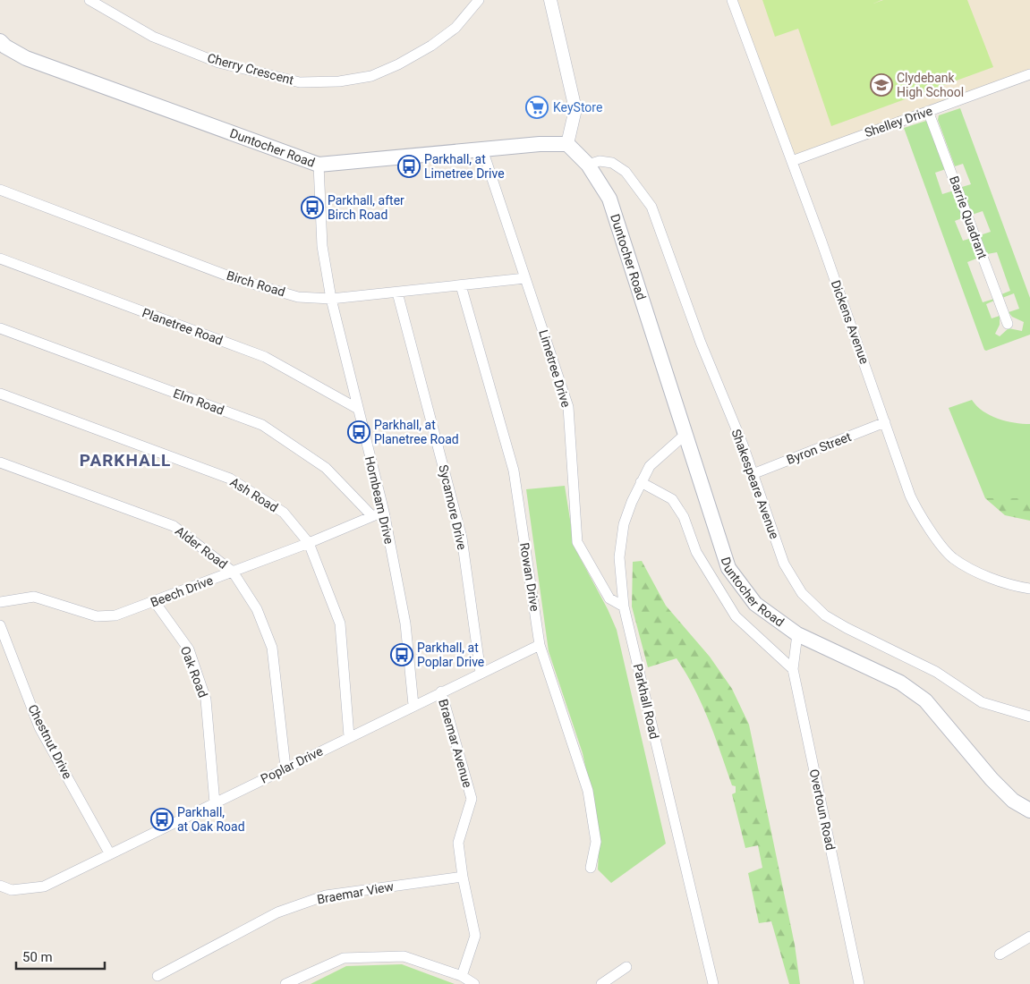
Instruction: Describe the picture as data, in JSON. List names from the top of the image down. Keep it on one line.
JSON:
{"streets":{"main road":["Duntocher Road"],"street":["Cherry Crescent","Shelley Drive","Barrie Quadrant","Birch Road","Dickens Avenue","Planetree Road","Limetree Drive","Elm Road","Byron Street","Shakespeare Avenue","Ash Road","Hornbeam Drive","Sycamore Drive","Alder Road","Rowan Drive","Beech Drive","Oak Road","Parkhall Road","Chestnut Drive","Braemar Avenue","Poplar Drive","Overtoun Road","Braemar View"]},"crossings":[["Shelley Drive","Barrie Quadrant"],["Shelley Drive","Dickens Avenue"],["Duntocher Road","Limetree Drive"],["Duntocher Road","Shakespeare Avenue"],["Duntocher Road","Hornbeam Drive"],["Duntocher Road","Parkhall Road"],["Duntocher Road","Overtoun Road"],["Birch Road","Limetree Drive"],["Birch Road","Hornbeam Drive"],["Birch Road","Sycamore Drive"],["Birch Road","Rowan Drive"],["Dickens Avenue","Byron Street"],["Planetree Road","Hornbeam Drive"],["Limetree Drive","Parkhall Road"],["Elm Road","Beech Drive"],["Byron Street","Shakespeare Avenue"],["Ash Road","Beech Drive"],["Ash Road","Poplar Drive"],["Hornbeam Drive","Beech Drive"],["Hornbeam Drive","Poplar Drive"],["Sycamore Drive","Poplar Drive"],["Alder Road","Beech Drive"],["Alder Road","Poplar Drive"],["Rowan Drive","Poplar Drive"],["Beech Drive","Oak Road"],["Oak Road","Poplar Drive"],["Chestnut Drive","Poplar Drive"],["Braemar Avenue","Poplar Drive"],["Braemar Avenue","Braemar View"]],"districts":["PARKHALL"],"places":{"school or university":["Clydebank High School"],"supermarket":["KeyStore"],"bus stop":["Parkhall, at Limetree Drive","Parkhall, after Birch Road","Parkhall, at Planetree Road","Parkhall, at Poplar Drive","Parkhall, at Oak Road"]},"scale_bar":"50 m"}
